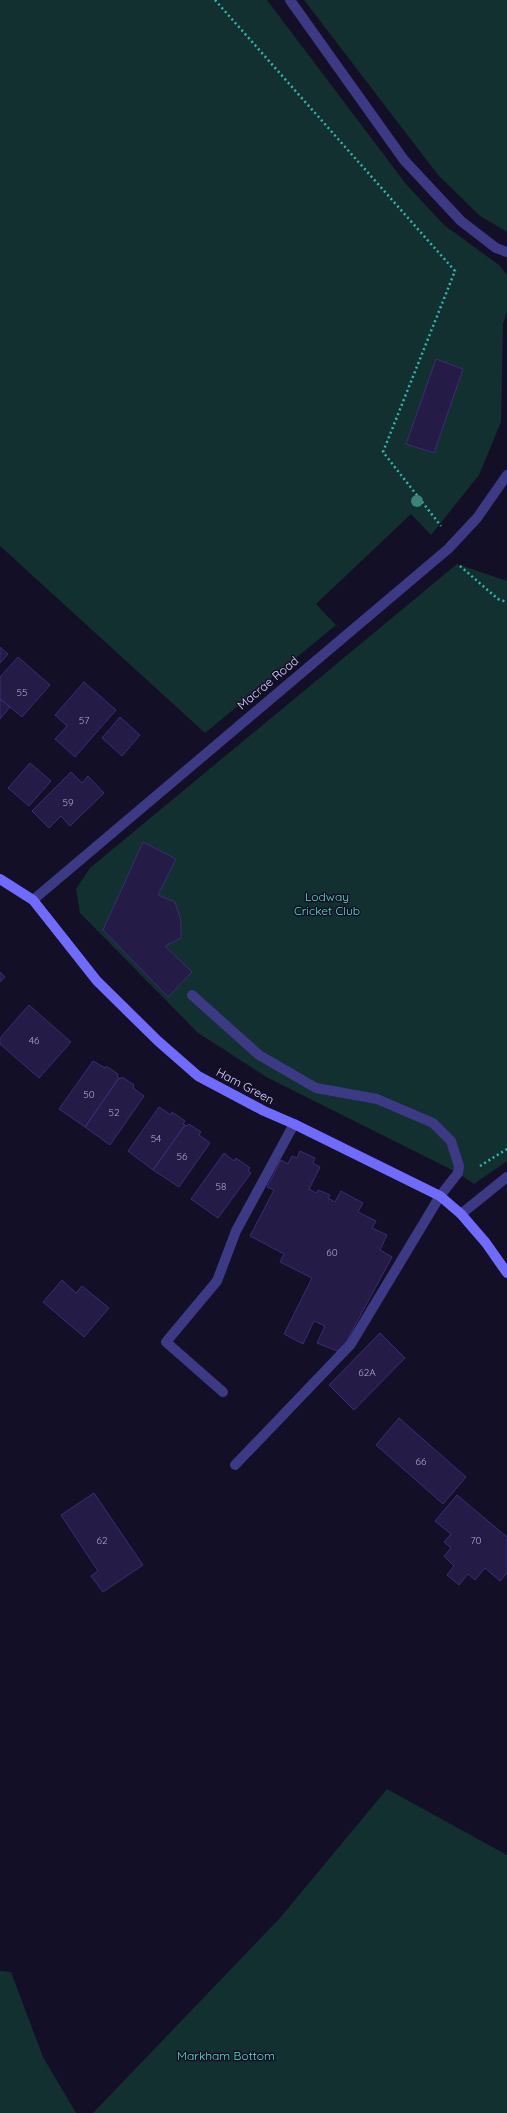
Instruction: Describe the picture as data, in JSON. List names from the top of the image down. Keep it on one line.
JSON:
{"streets":{"street":["Macrae Road","Ham Green"]},"crossings":[["Macrae Road","Ham Green"]],"parks":["Lodway Cricket Club","Markham Bottom"],"house_numbers":["55","57","59","46","50","52","54","56","58","60","62A","66","62","70"]}
